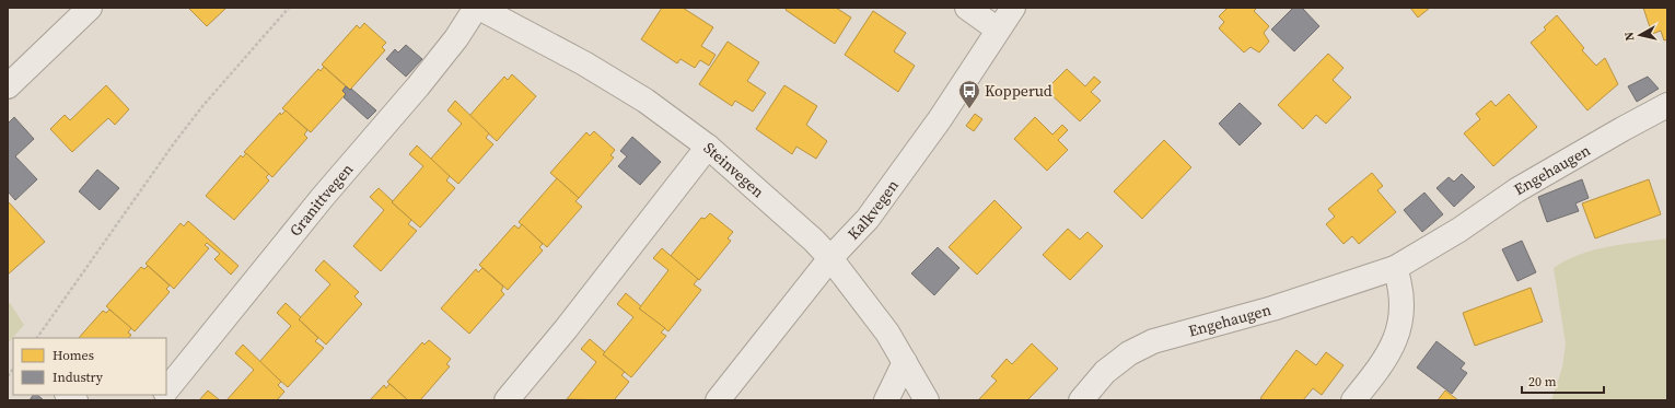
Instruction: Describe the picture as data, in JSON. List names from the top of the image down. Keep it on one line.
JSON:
{"streets":{"street":["Steinvegen","Engehaugen","Granittvegen","Kalkvegen"]},"crossings":[["Steinvegen","Kalkvegen"]],"places":{"bus stop":["Kopperud"]},"legend":["Homes","Industry"],"scale_bar":"20 m","north":"left"}
